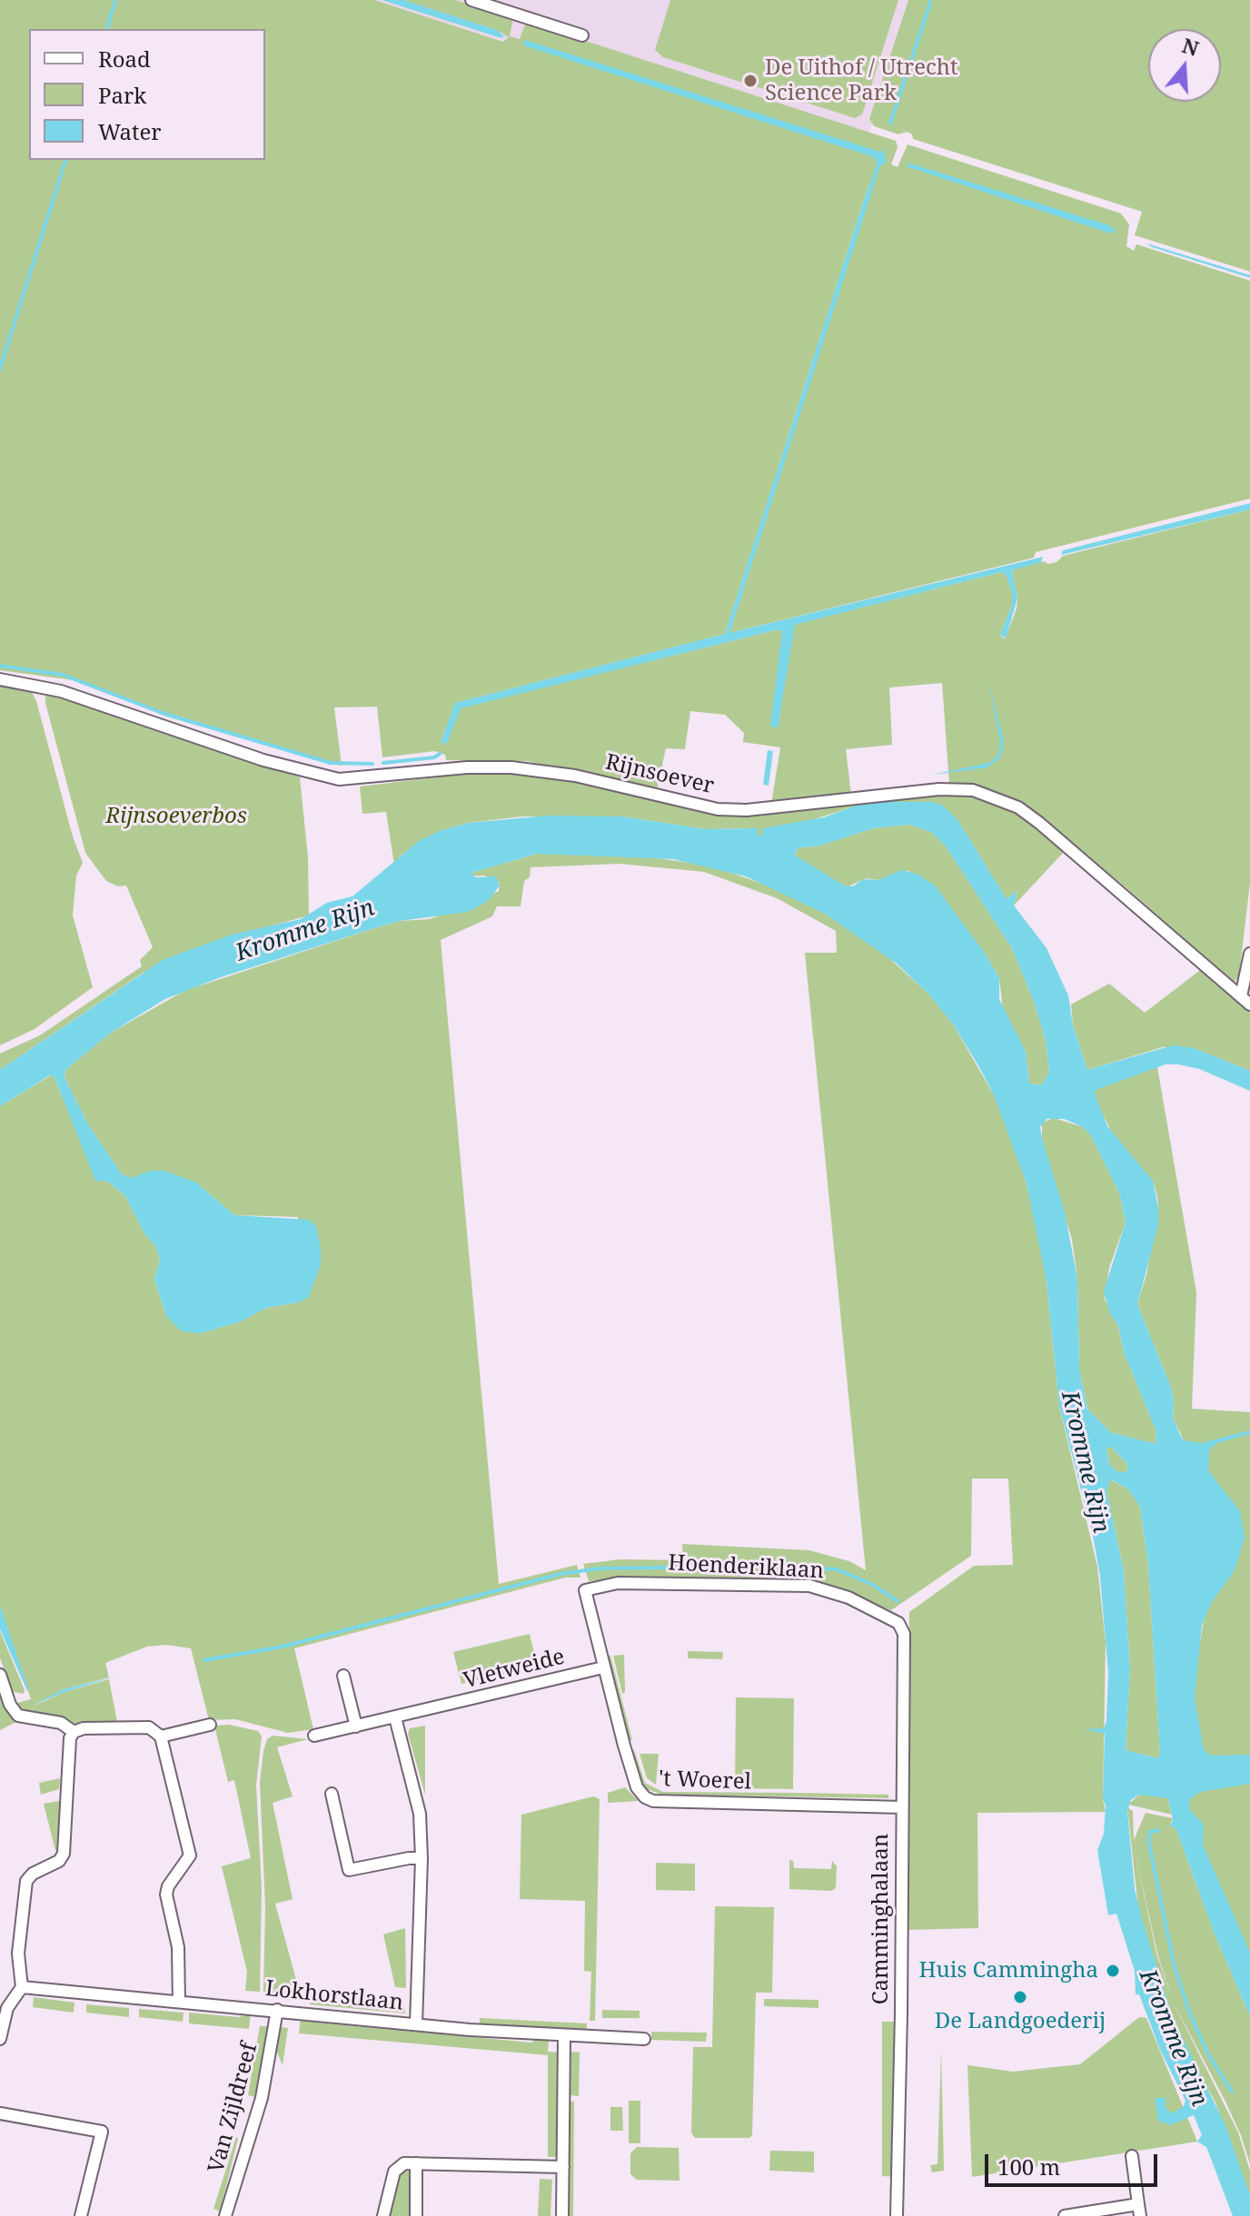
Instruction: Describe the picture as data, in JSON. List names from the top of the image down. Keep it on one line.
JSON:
{"streets":{"street":["Rijnsoever","Hoenderiklaan","Vletweide","'t Woerel","Camminghalaan","Lokhorstlaan","Van Zijldreef"]},"crossings":[["Hoenderiklaan","Vletweide"],["Hoenderiklaan","'t Woerel"],["Hoenderiklaan","Camminghalaan"],["Vletweide","'t Woerel"],["'t Woerel","Camminghalaan"],["Lokhorstlaan","Van Zijldreef"]],"water":["Kromme Rijn"],"parks":["Rijnsoeverbos"],"places":["De Uithof / Utrecht Science Park","Huis Cammingha","De Landgoederij"],"legend":["Road","Park","Water"],"scale_bar":"100 m","north":"top"}
